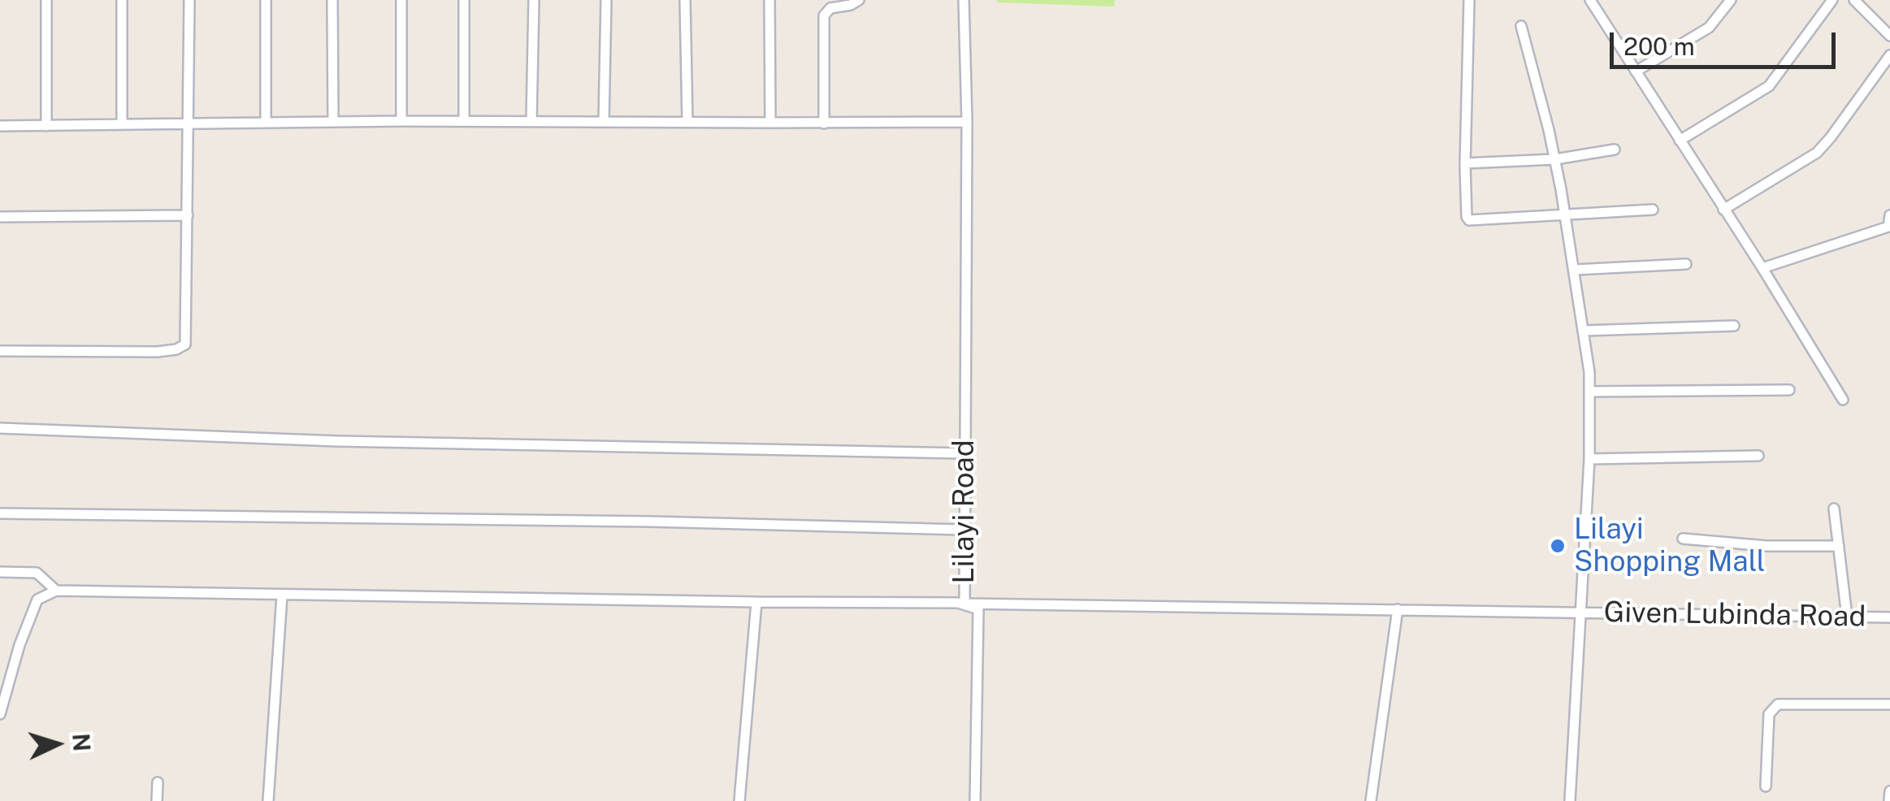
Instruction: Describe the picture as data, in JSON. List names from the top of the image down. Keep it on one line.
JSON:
{"streets":{"street":["Lilayi Road","Given Lubinda Road"]},"crossings":[["Lilayi Road","Given Lubinda Road"]],"places":["Lilayi Shopping Mall"],"scale_bar":"200 m","north":"right"}
